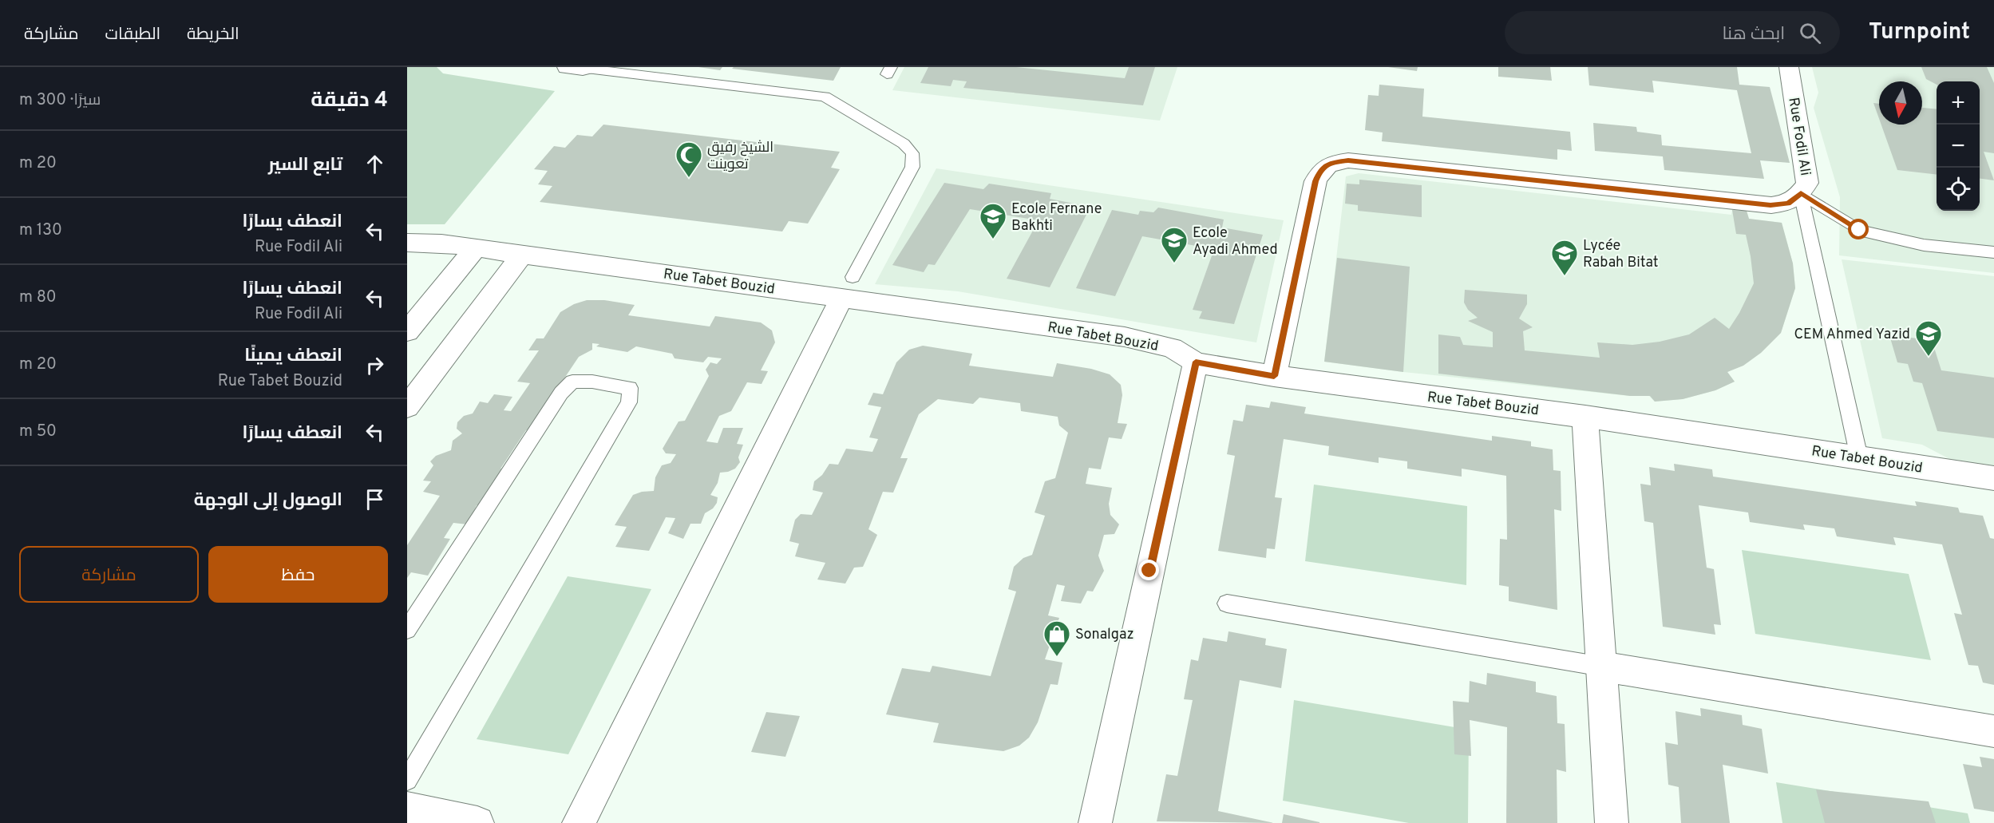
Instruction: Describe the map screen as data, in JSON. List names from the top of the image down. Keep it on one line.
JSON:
{"streets":{"street":["Rue Fodil Ali","Rue Tabet Bouzid"]},"crossings":[["Rue Fodil Ali","Rue Tabet Bouzid"]],"places":{"mosque":["الشيخ رفيق تعوينت"],"school or university":["Ecole Fernane Bakhti","Ecole Ayadi Ahmed","Lycée Rabah Bitat","CEM Ahmed Yazid"],"shop":["Sonalgaz"]},"north":"bottom","page":{"header":"Turnpoint","search":"ابحث هنا","nav":["الخريطة","الطبقات","مشاركة"],"heading":["4 دقيقة","سيرًا · 300 m"],"map_buttons":["+","−"],"list":[["تابع السير","20 m"],["انعطف يسارًا","Rue Fodil Ali","130 m"],["انعطف يسارًا","Rue Fodil Ali","80 m"],["انعطف يمينًا","Rue Tabet Bouzid","20 m"],["انعطف يسارًا","50 m"],"الوصول إلى الوجهة"],"buttons":["حفظ","مشاركة"]}}
